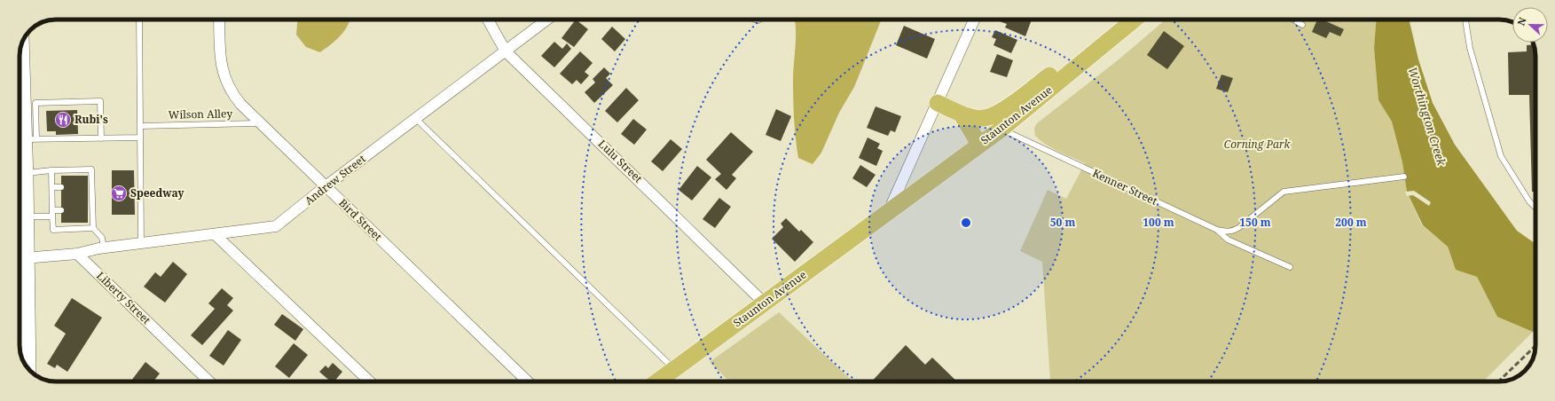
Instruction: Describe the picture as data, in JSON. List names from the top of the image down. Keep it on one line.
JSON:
{"streets":{"main road":["Staunton Avenue"],"street":["Lulu Street","Andrew Street","Bird Street","Liberty Street"],"lane":["Wilson Alley","Kenner Street"]},"crossings":[["Wilson Alley","Bird Street"],["Staunton Avenue","Lulu Street"],["Staunton Avenue","Kenner Street"],["Lulu Street","Andrew Street"],["Andrew Street","Bird Street"],["Andrew Street","Liberty Street"]],"water":["Worthington Creek"],"parks":["Corning Park"],"places":{"restaurant":["Rubi's"],"supermarket":["Speedway"]},"north":"left","rings":["50 m","100 m","150 m","200 m"]}
